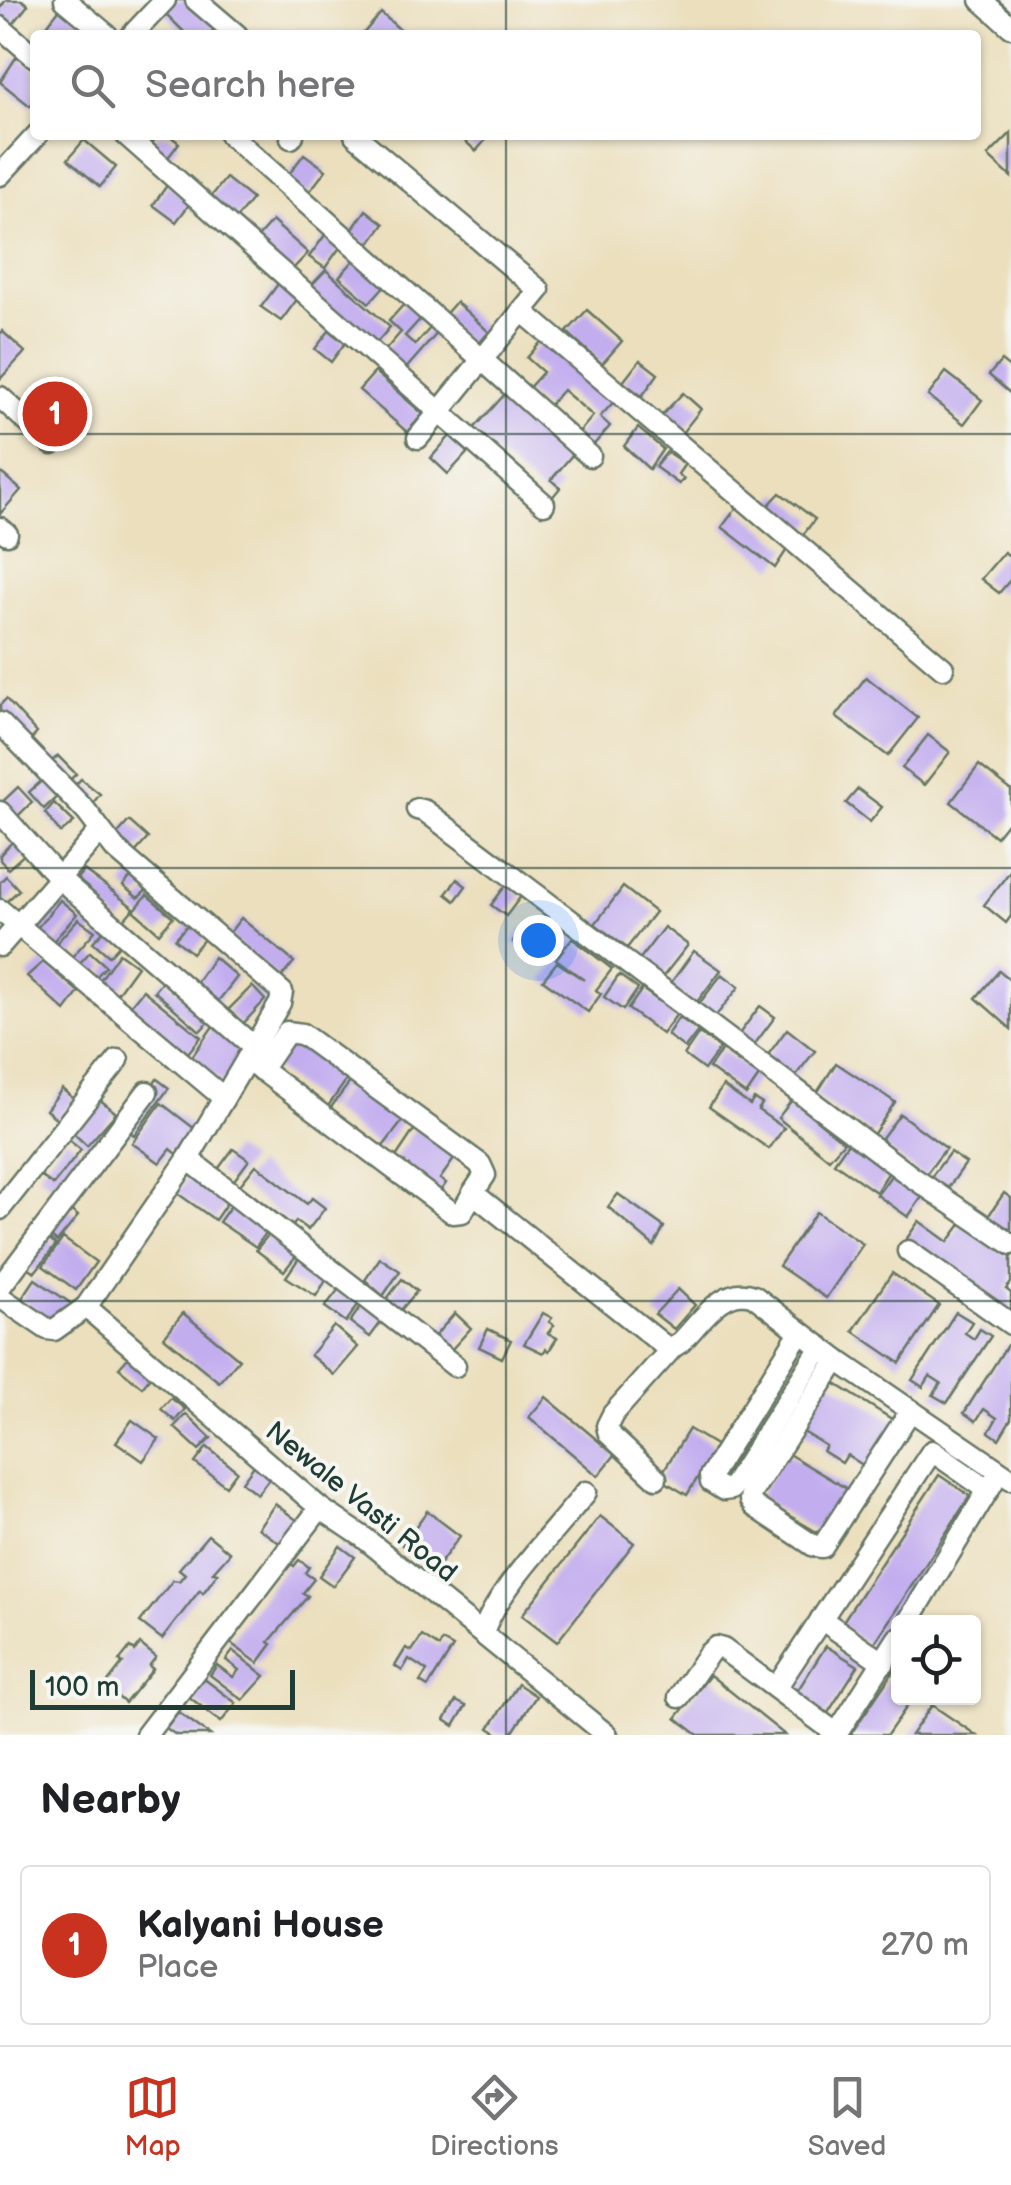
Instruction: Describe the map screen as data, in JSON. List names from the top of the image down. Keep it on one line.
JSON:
{"streets":{"street":["Newale Vasti Road"]},"scale_bar":"100 m","page":{"search":"Search here","pins":"1","scale":"100 m","heading":"Nearby","list":[{"mark":"1","name":"Kalyani House","note":"Place","value":"270 m"}],"nav":["Map","Directions","Saved"]}}
